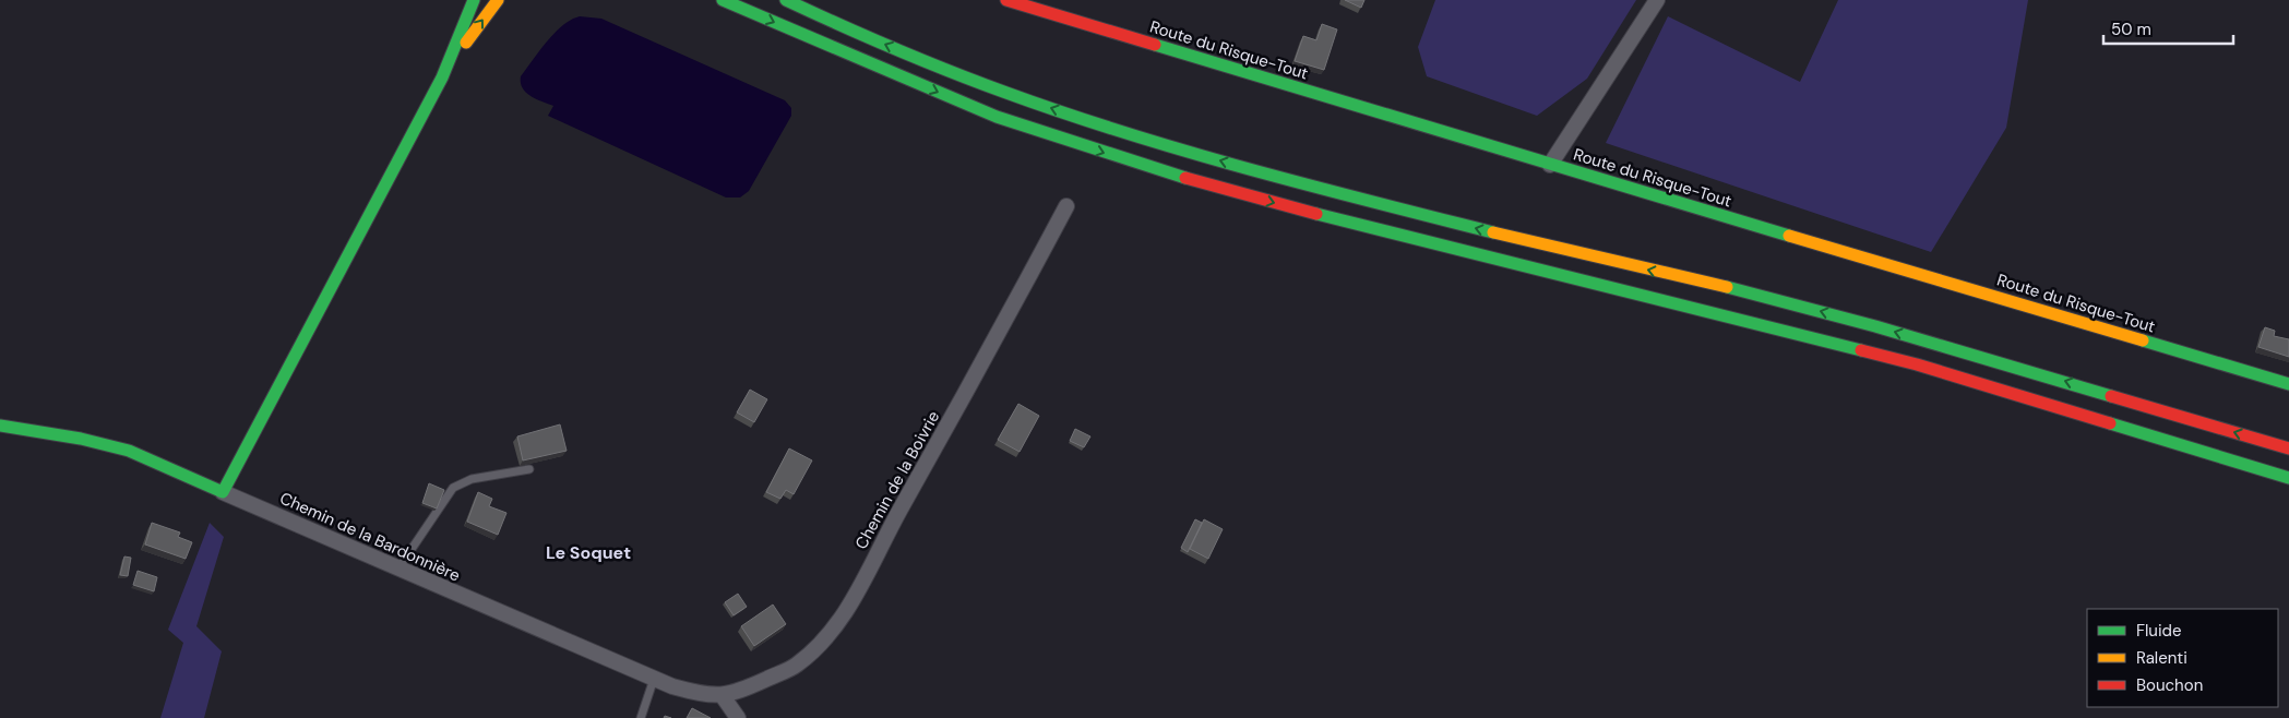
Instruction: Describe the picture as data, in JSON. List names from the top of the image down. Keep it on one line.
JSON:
{"streets":{"main road":["Route du Risque-Tout","Chemin de la Bardonnière"],"street":["Chemin de la Boivrie"]},"crossings":[["Chemin de la Boivrie","Chemin de la Bardonnière"]],"districts":["Le Soquet"],"legend":["Fluide","Ralenti","Bouchon"],"scale_bar":"50 m"}
